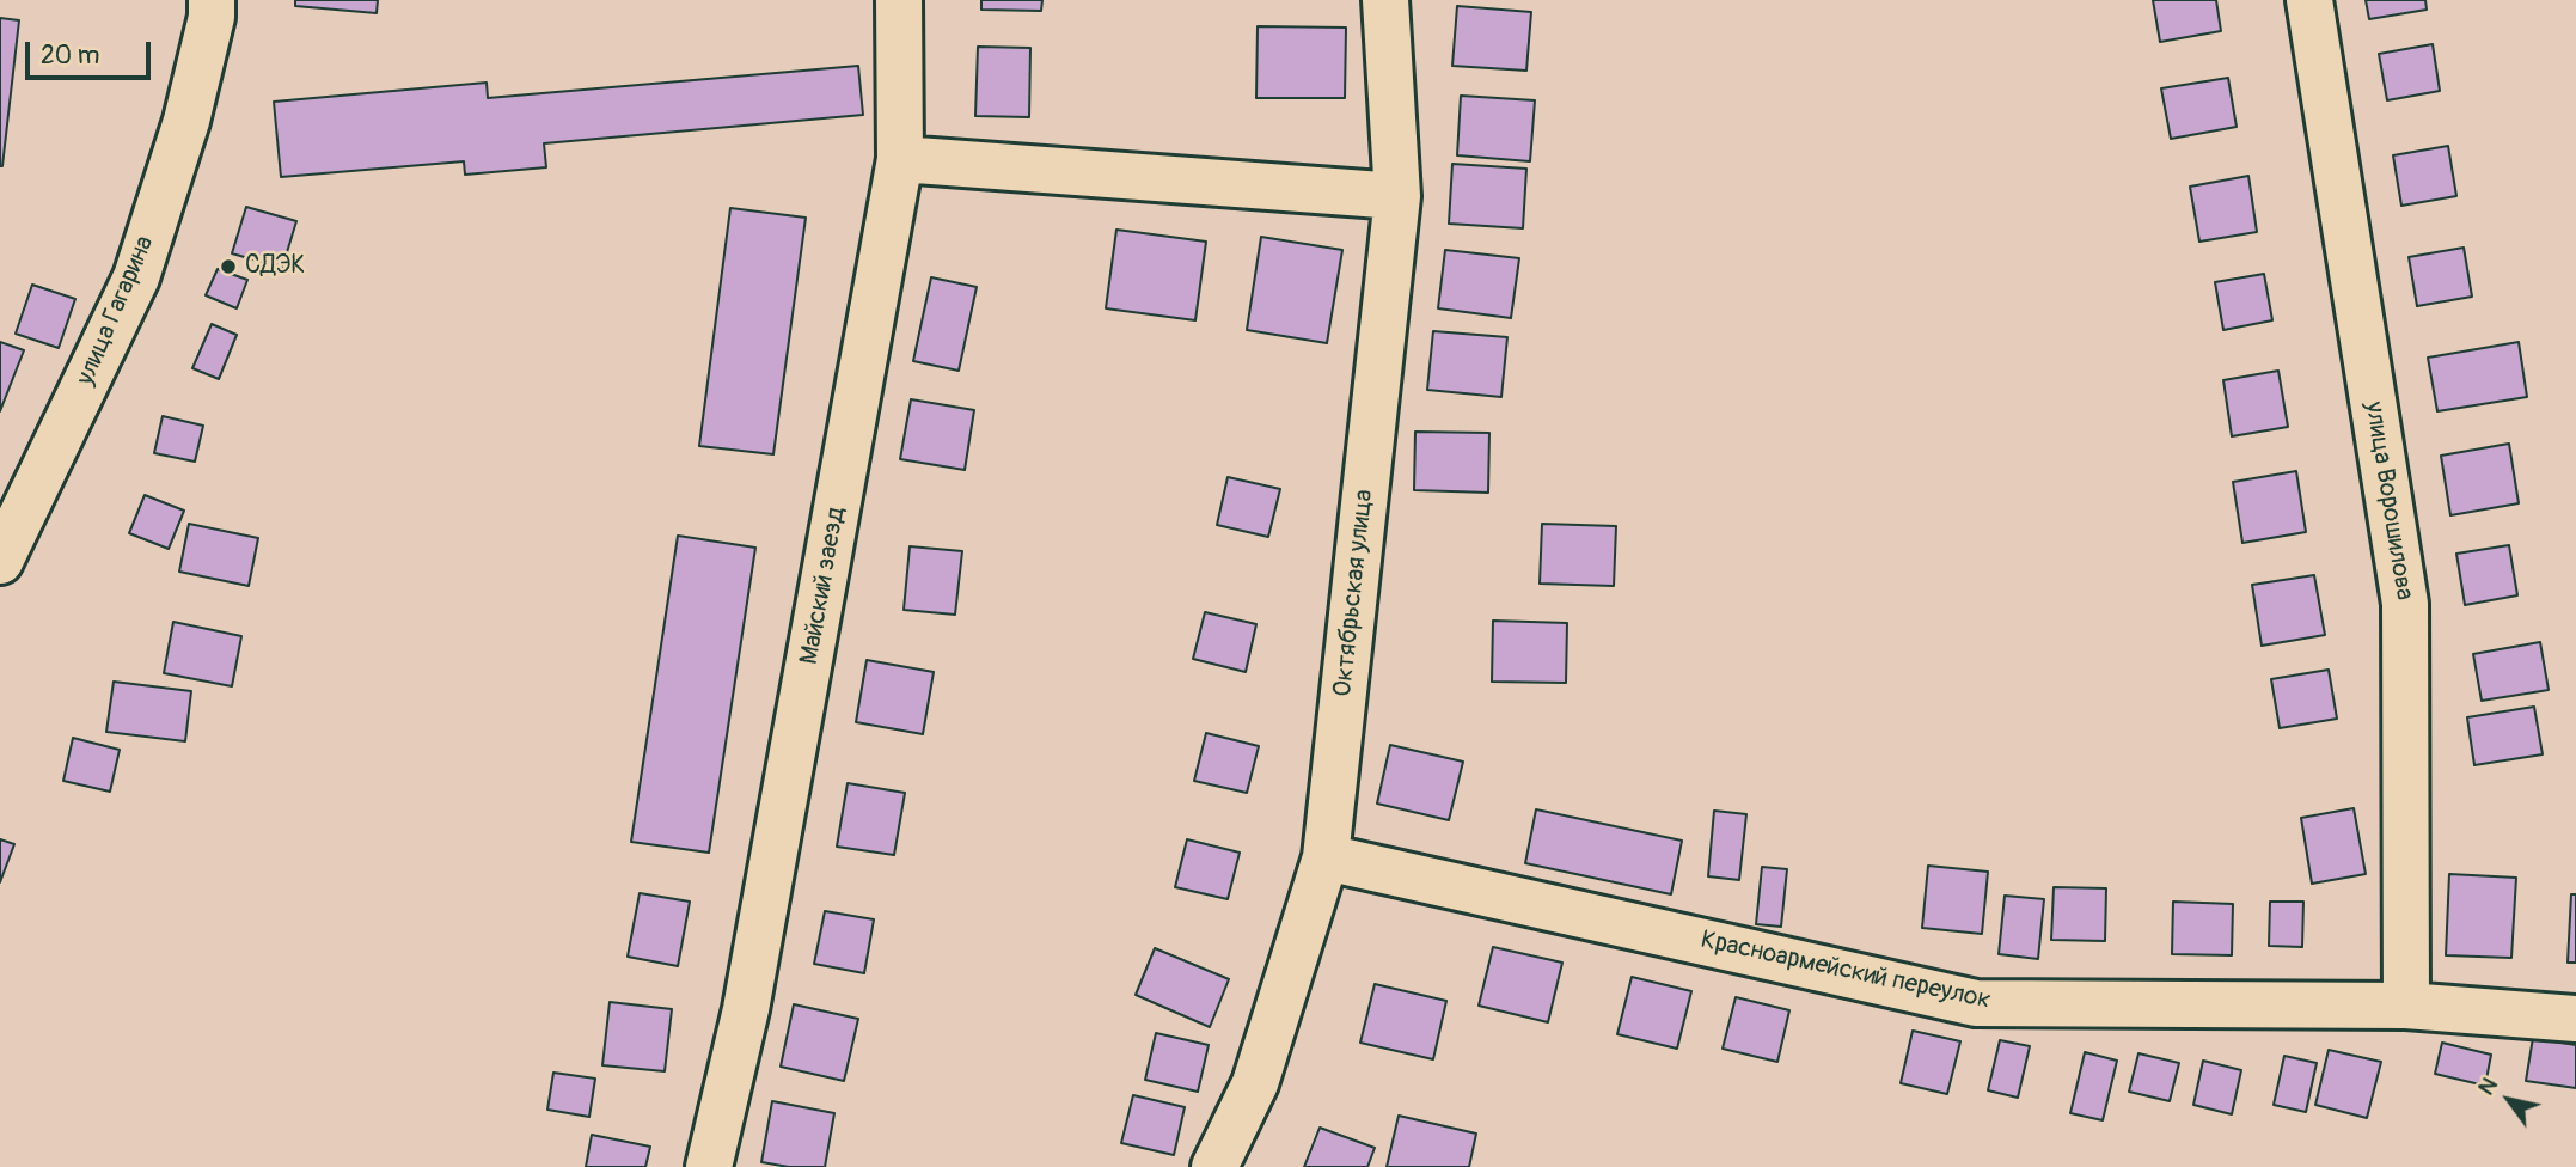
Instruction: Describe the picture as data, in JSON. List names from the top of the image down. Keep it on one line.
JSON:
{"streets":{"street":["улица Гагарина","улица Ворошилова","Майский заезд","Октябрьская улица","Красноармейский переулок"]},"crossings":[["улица Ворошилова","Красноармейский переулок"],["Октябрьская улица","Красноармейский переулок"]],"places":["СДЭК"],"scale_bar":"20 m","north":"top left"}
